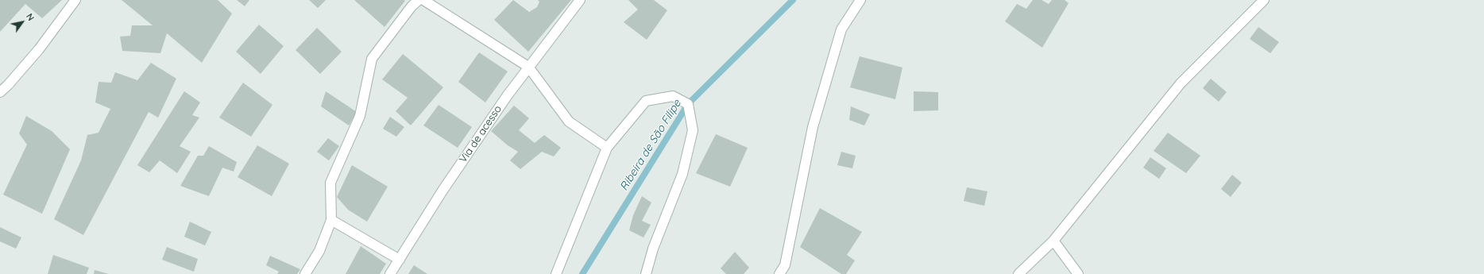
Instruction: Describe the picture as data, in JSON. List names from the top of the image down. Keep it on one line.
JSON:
{"streets":{"street":["Via de acesso"]},"water":["Ribeira de São Filipe"],"north":"top right"}
